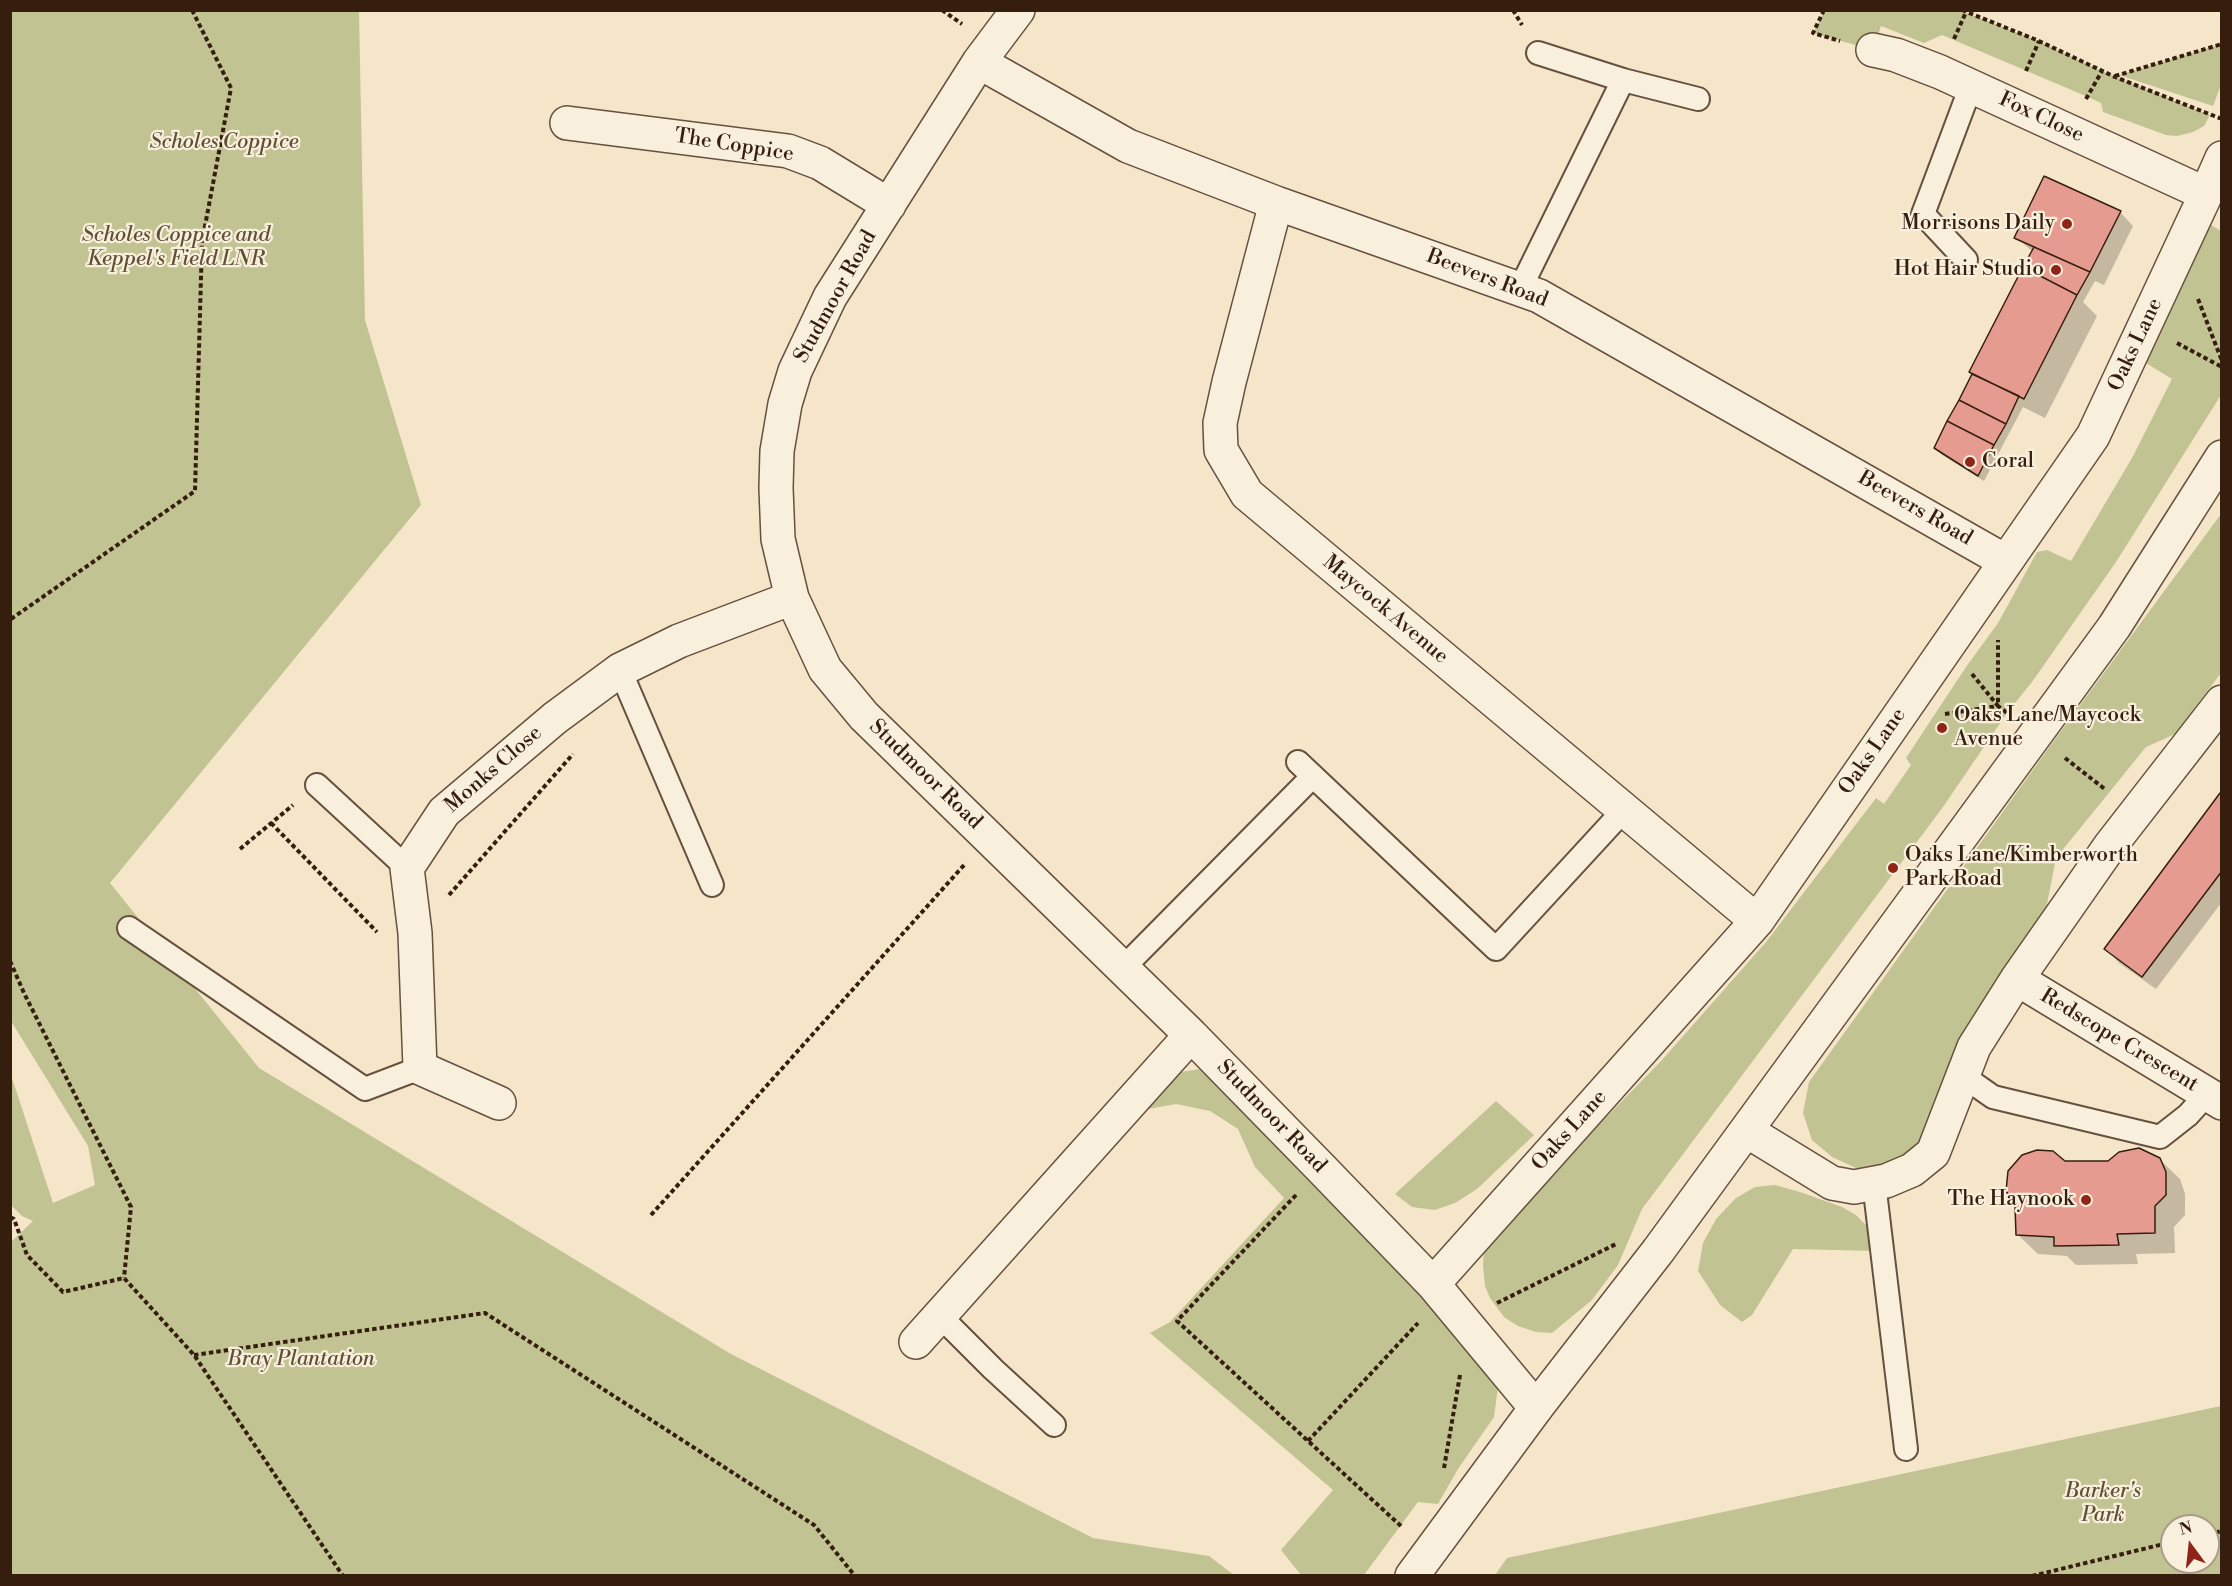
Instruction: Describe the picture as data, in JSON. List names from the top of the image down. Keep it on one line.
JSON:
{"streets":{"street":["Fox Close","The Coppice","Beevers Road","Studmoor Road","Oaks Lane","Maycock Avenue","Monks Close","Redscope Crescent"]},"crossings":[["Fox Close","Oaks Lane"],["The Coppice","Studmoor Road"],["Beevers Road","Studmoor Road"],["Beevers Road","Oaks Lane"],["Beevers Road","Maycock Avenue"],["Studmoor Road","Oaks Lane"],["Studmoor Road","Monks Close"],["Oaks Lane","Maycock Avenue"]],"parks":["Scholes Coppice","Scholes Coppice and Keppel's Field LNR","Bray Plantation","Barker's Park"],"places":["Morrisons Daily","Hot Hair Studio","Coral","Oaks Lane/Maycock Avenue","Oaks Lane/Kimberworth Park Road","The Haynook"],"north":"top"}
